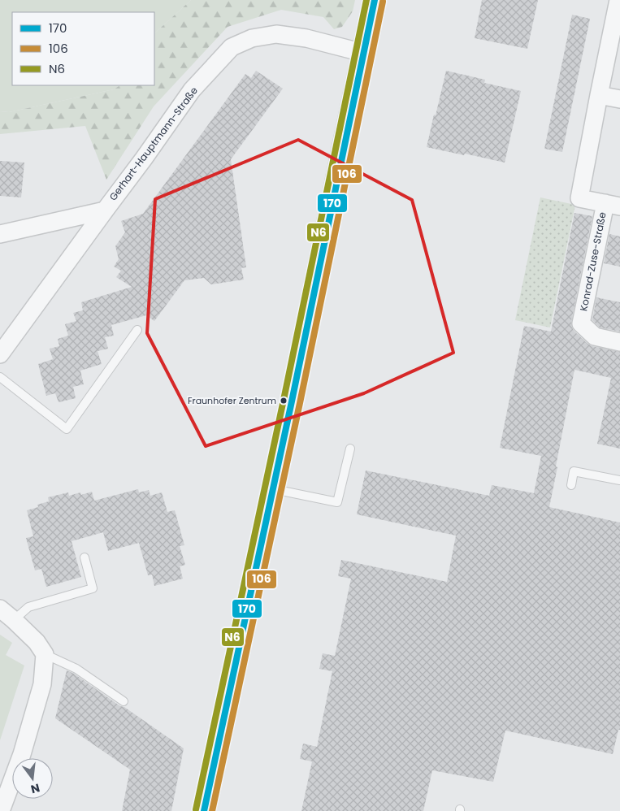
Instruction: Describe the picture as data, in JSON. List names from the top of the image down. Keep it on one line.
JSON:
{"streets":{"street":["Gerhart-Hauptmann-Straße","Konrad-Zuse-Straße"]},"places":["Fraunhofer Zentrum"],"lines":["transit line 170","transit line N6","transit line 106"],"legend":["170","106","N6"],"north":"bottom"}
